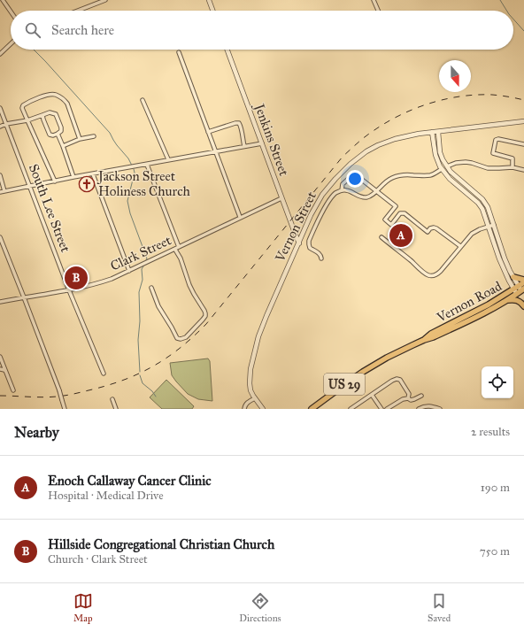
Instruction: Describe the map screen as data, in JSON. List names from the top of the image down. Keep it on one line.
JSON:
{"streets":{"main road":["Vernon Road","US 29"],"street":["Jenkins Street","South Lee Street","Vernon Street","Clark Street"]},"crossings":[["Jenkins Street","Vernon Street"],["Jenkins Street","Clark Street"],["South Lee Street","Clark Street"]],"places":{"church":["Jackson Street Holiness Church"]},"north":"bottom","page":{"search":"Search here","pins":["A","B"],"heading":["Nearby","2 results"],"list":[{"mark":"A","name":"Enoch Callaway Cancer Clinic","note":"Hospital · Medical Drive","value":"190 m"},{"mark":"B","name":"Hillside Congregational Christian Church","note":"Church · Clark Street","value":"750 m"}],"nav":["Map","Directions","Saved"]}}
